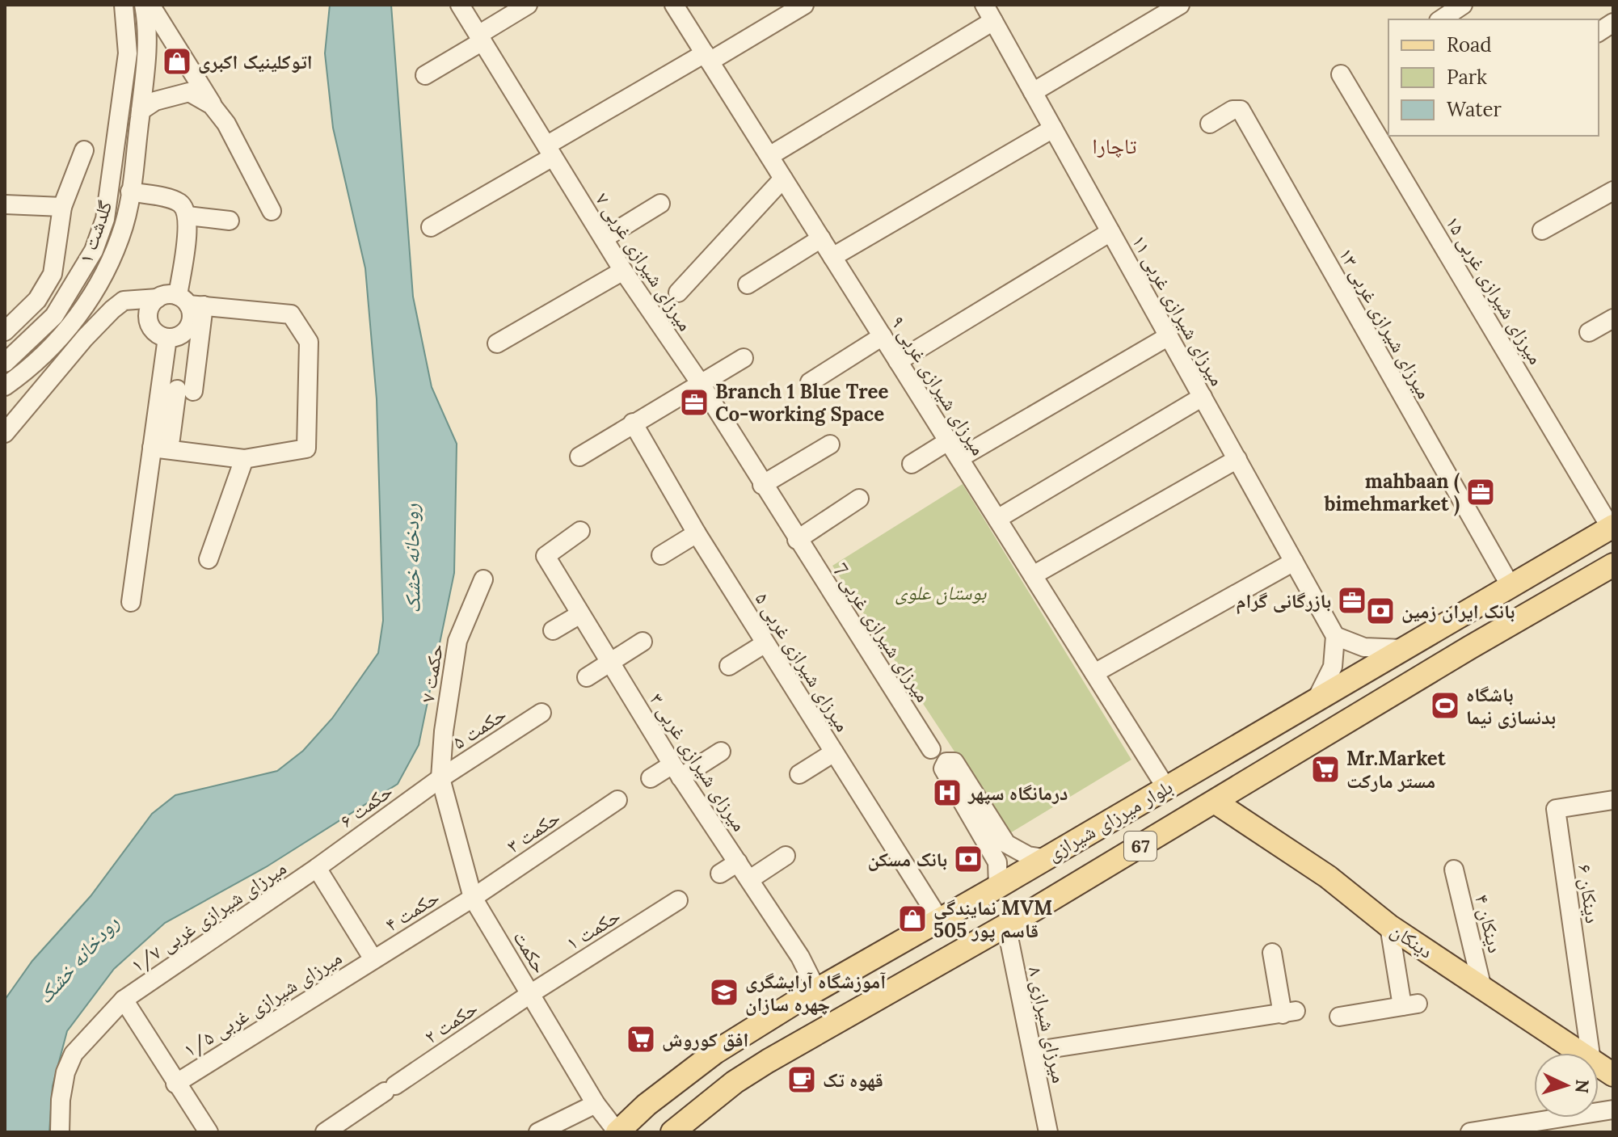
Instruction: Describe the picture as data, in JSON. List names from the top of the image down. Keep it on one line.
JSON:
{"streets":{"main road":["بلوار میرزای شیرازی","67","دینکان"],"street":["گلدشت ۱","۷ میرزای شیرازی غربی","۱۵ میرزای شیرازی غربی","میرزای شیرازی غربی ۱۱","۱۳ میرزای شیرازی غربی","میرزای شیرازی غربی ۹","میرزای شیرازی غربی 7","۵ میرزای شیرازی غربی","۷ حکمت","۵ حکمت","۳ میرزای شیرازی غربی","۶ حکمت","۳ حکمت","دینکان ۶","۴ حکمت","۱/۷ میرزای شیرازی غربی","دینکان ۴","۱ حکمت","حکمت","۱/۵ میرزای شیرازی غربی","۲ حکمت","۸ میرزای شیرازی"]},"crossings":[["۷ میرزای شیرازی غربی","میرزای شیرازی غربی 7"],["۱۵ میرزای شیرازی غربی","بلوار میرزای شیرازی"],["۱۳ میرزای شیرازی غربی","بلوار میرزای شیرازی"],["میرزای شیرازی غربی ۹","بلوار میرزای شیرازی"],["۵ میرزای شیرازی غربی","بلوار میرزای شیرازی"],["۷ حکمت","۵ حکمت"],["۷ حکمت","۶ حکمت"],["۷ حکمت","حکمت"],["۵ حکمت","۶ حکمت"],["۵ حکمت","حکمت"],["۳ میرزای شیرازی غربی","بلوار میرزای شیرازی"],["۶ حکمت","۱/۷ میرزای شیرازی غربی"],["۶ حکمت","حکمت"],["بلوار میرزای شیرازی","دینکان"],["بلوار میرزای شیرازی","حکمت"],["بلوار میرزای شیرازی","۸ میرزای شیرازی"],["۳ حکمت","۴ حکمت"],["۳ حکمت","حکمت"],["۴ حکمت","حکمت"],["۴ حکمت","۱/۵ میرزای شیرازی غربی"],["دینکان ۴","دینکان"],["۱ حکمت","حکمت"],["۱ حکمت","۲ حکمت"],["حکمت","۲ حکمت"]],"districts":["تاچارا"],"water":["رودخانه خشک"],"parks":["بوستان علوی"],"places":{"shop":["اتوکلینیک اکبری","نمایندگی MVM 505 قاسم پور"],"office":["Branch 1 Blue Tree Co-working Space","mahbaan ( bimehmarket )","بازرگانی گرام"],"bank":["بانک ایران زمین","بانک مسکن"],"sports":["باشگاه بدنسازی نیما"],"supermarket":["Mr.Market مستر مارکت","افق کوروش"],"hospital":["درمانگاه سپهر"],"school or university":["آموزشگاه آرایشگری چهره سازان"],"cafe":["قهوه تک"]},"legend":["Road","Park","Water"],"north":"right"}
